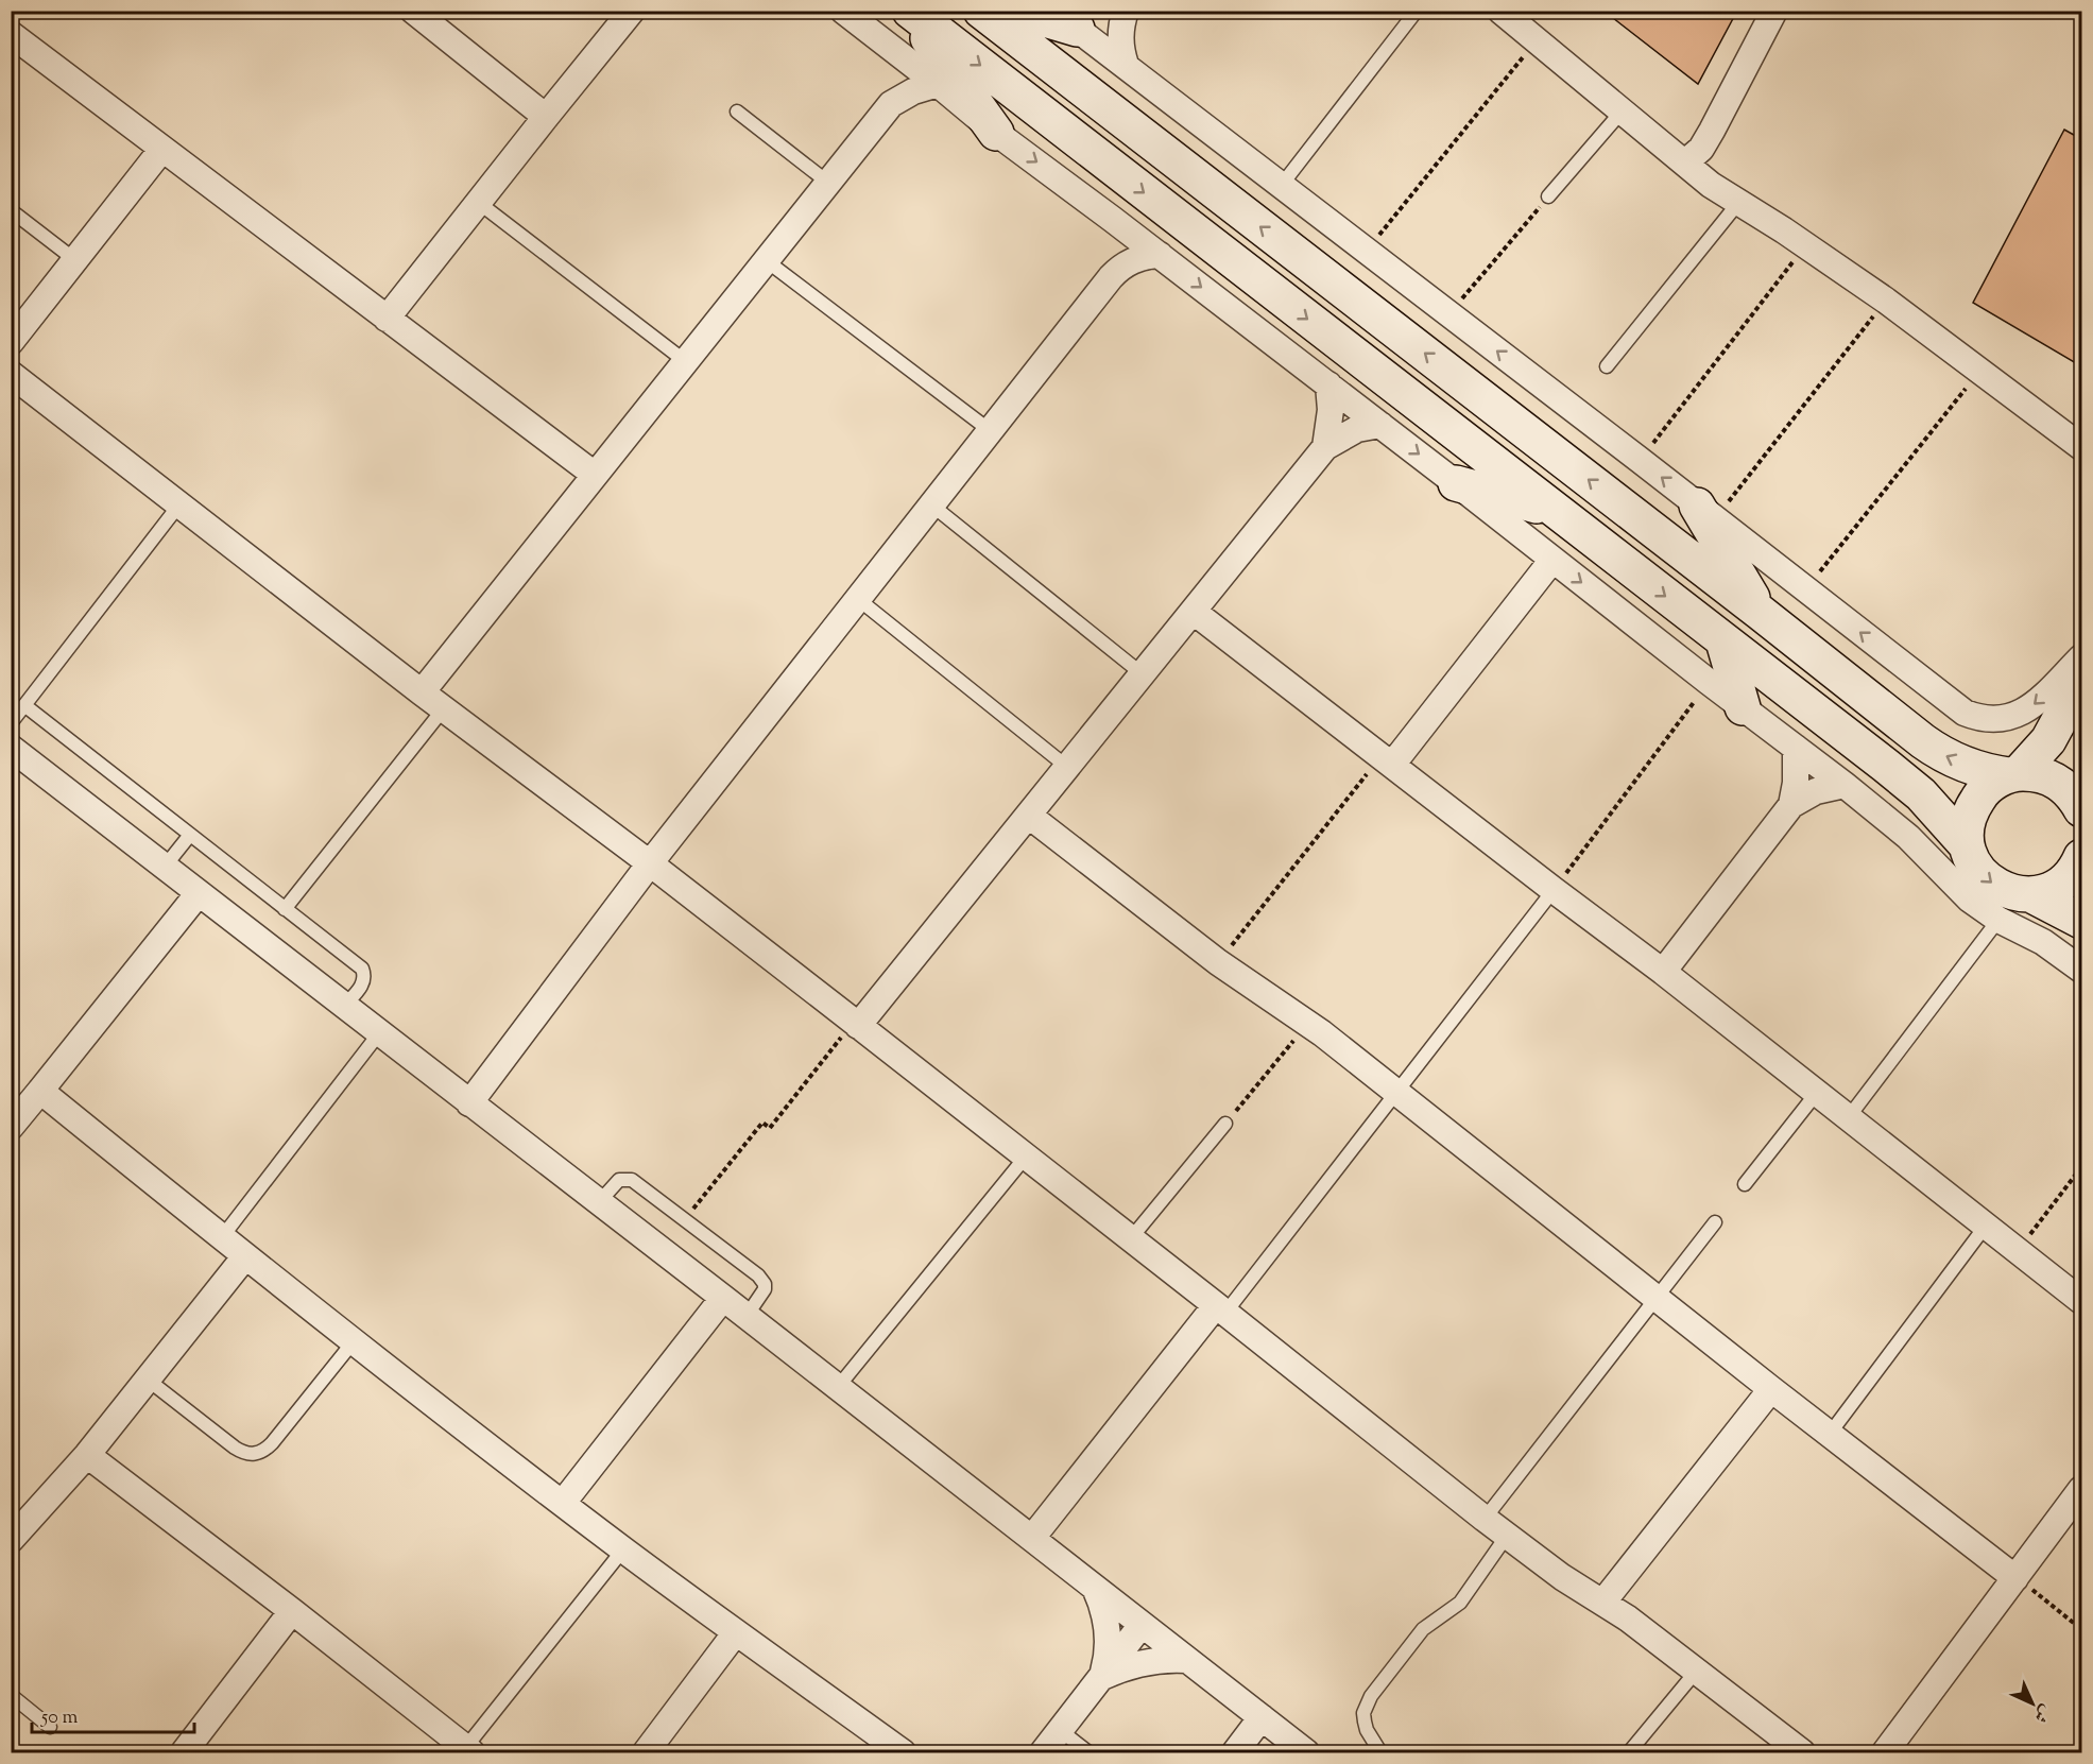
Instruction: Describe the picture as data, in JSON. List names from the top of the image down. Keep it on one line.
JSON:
{"scale_bar":"50 m","north":"bottom right"}
